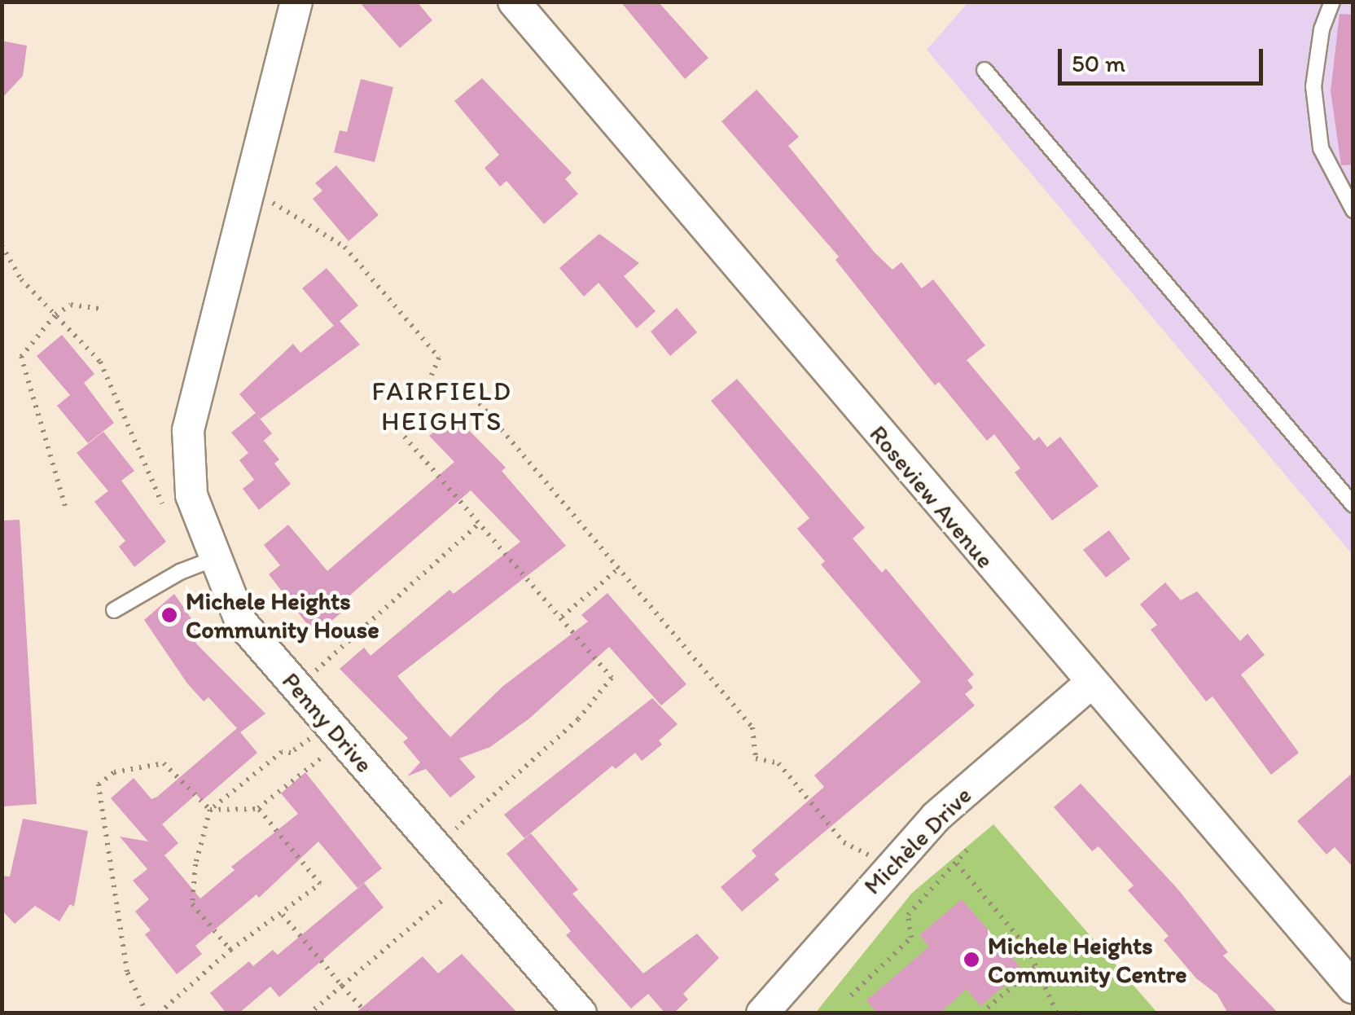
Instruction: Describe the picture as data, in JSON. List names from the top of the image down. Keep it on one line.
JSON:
{"streets":{"street":["Roseview Avenue","Penny Drive","Michèle Drive"]},"crossings":[["Roseview Avenue","Michèle Drive"]],"districts":["FAIRFIELD HEIGHTS"],"places":["Michele Heights Community House","Michele Heights Community Centre"],"scale_bar":"50 m"}
